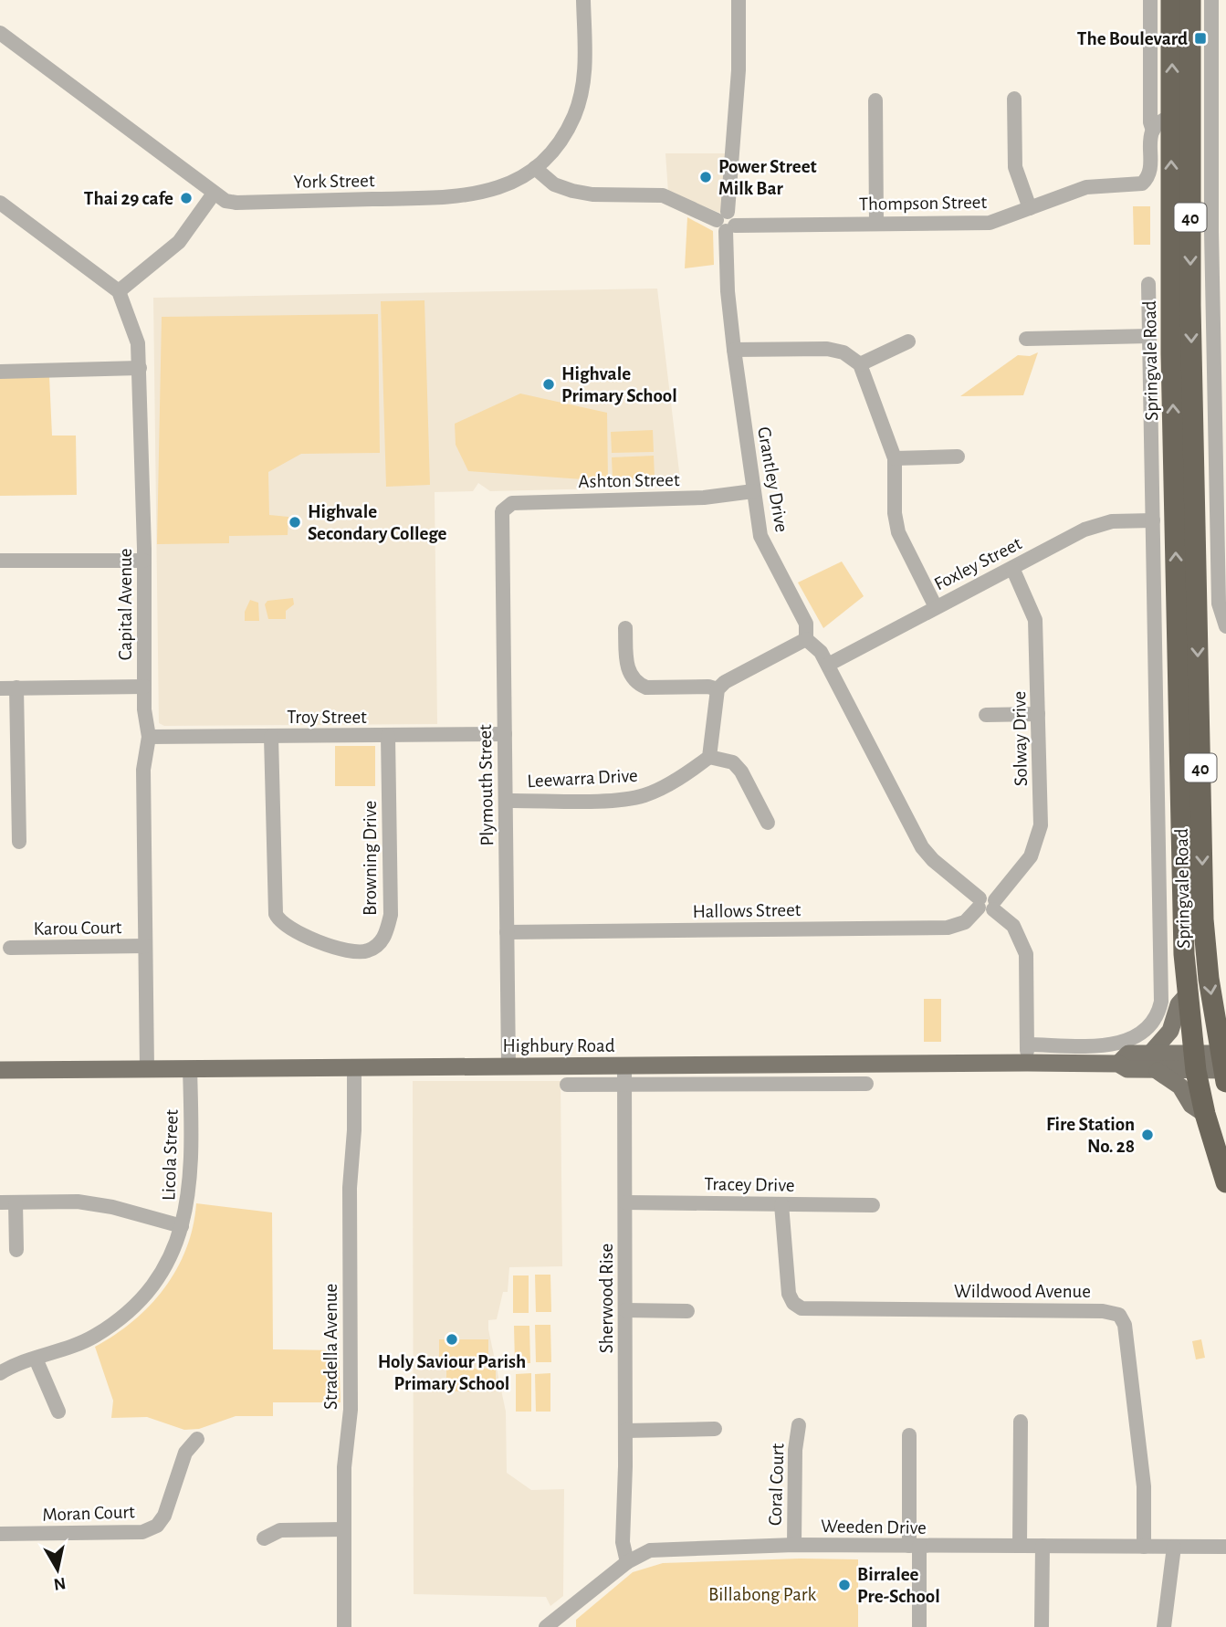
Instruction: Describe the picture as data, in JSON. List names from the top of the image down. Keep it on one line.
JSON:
{"streets":{"highway":["40","Springvale Road"],"main road":["Highbury Road"],"street":["York Street","Thompson Street","Grantley Drive","Ashton Street","Foxley Street","Capital Avenue","Troy Street","Solway Drive","Leewarra Drive","Plymouth Street","Browning Drive","Hallows Street","Karou Court","Licola Street","Tracey Drive","Wildwood Avenue","Sherwood Rise","Stradella Avenue","Coral Court","Moran Court","Weeden Drive"]},"crossings":[["York Street","Thompson Street"],["Thompson Street","Springvale Road"],["Thompson Street","Grantley Drive"],["Springvale Road","Grantley Drive"],["Springvale Road","Foxley Street"],["Springvale Road","Highbury Road"],["Grantley Drive","Ashton Street"],["Grantley Drive","Foxley Street"],["Grantley Drive","Solway Drive"],["Grantley Drive","Hallows Street"],["Grantley Drive","Highbury Road"],["Ashton Street","Plymouth Street"],["Foxley Street","Solway Drive"],["Capital Avenue","Troy Street"],["Capital Avenue","Karou Court"],["Capital Avenue","Highbury Road"],["Troy Street","Plymouth Street"],["Troy Street","Browning Drive"],["Solway Drive","Hallows Street"],["Leewarra Drive","Plymouth Street"],["Plymouth Street","Hallows Street"],["Plymouth Street","Highbury Road"],["Highbury Road","Licola Street"],["Highbury Road","Sherwood Rise"],["Highbury Road","Stradella Avenue"],["Tracey Drive","Wildwood Avenue"],["Tracey Drive","Sherwood Rise"],["Wildwood Avenue","Weeden Drive"],["Sherwood Rise","Weeden Drive"],["Coral Court","Weeden Drive"]],"parks":["Billabong Park"],"places":{"transit":["The Boulevard"],"other":["Power Street Milk Bar","Thai 29 cafe","Highvale Primary School","Highvale Secondary College","Fire Station No. 28","Holy Saviour Parish Primary School","Birralee Pre-School"]},"north":"bottom"}
